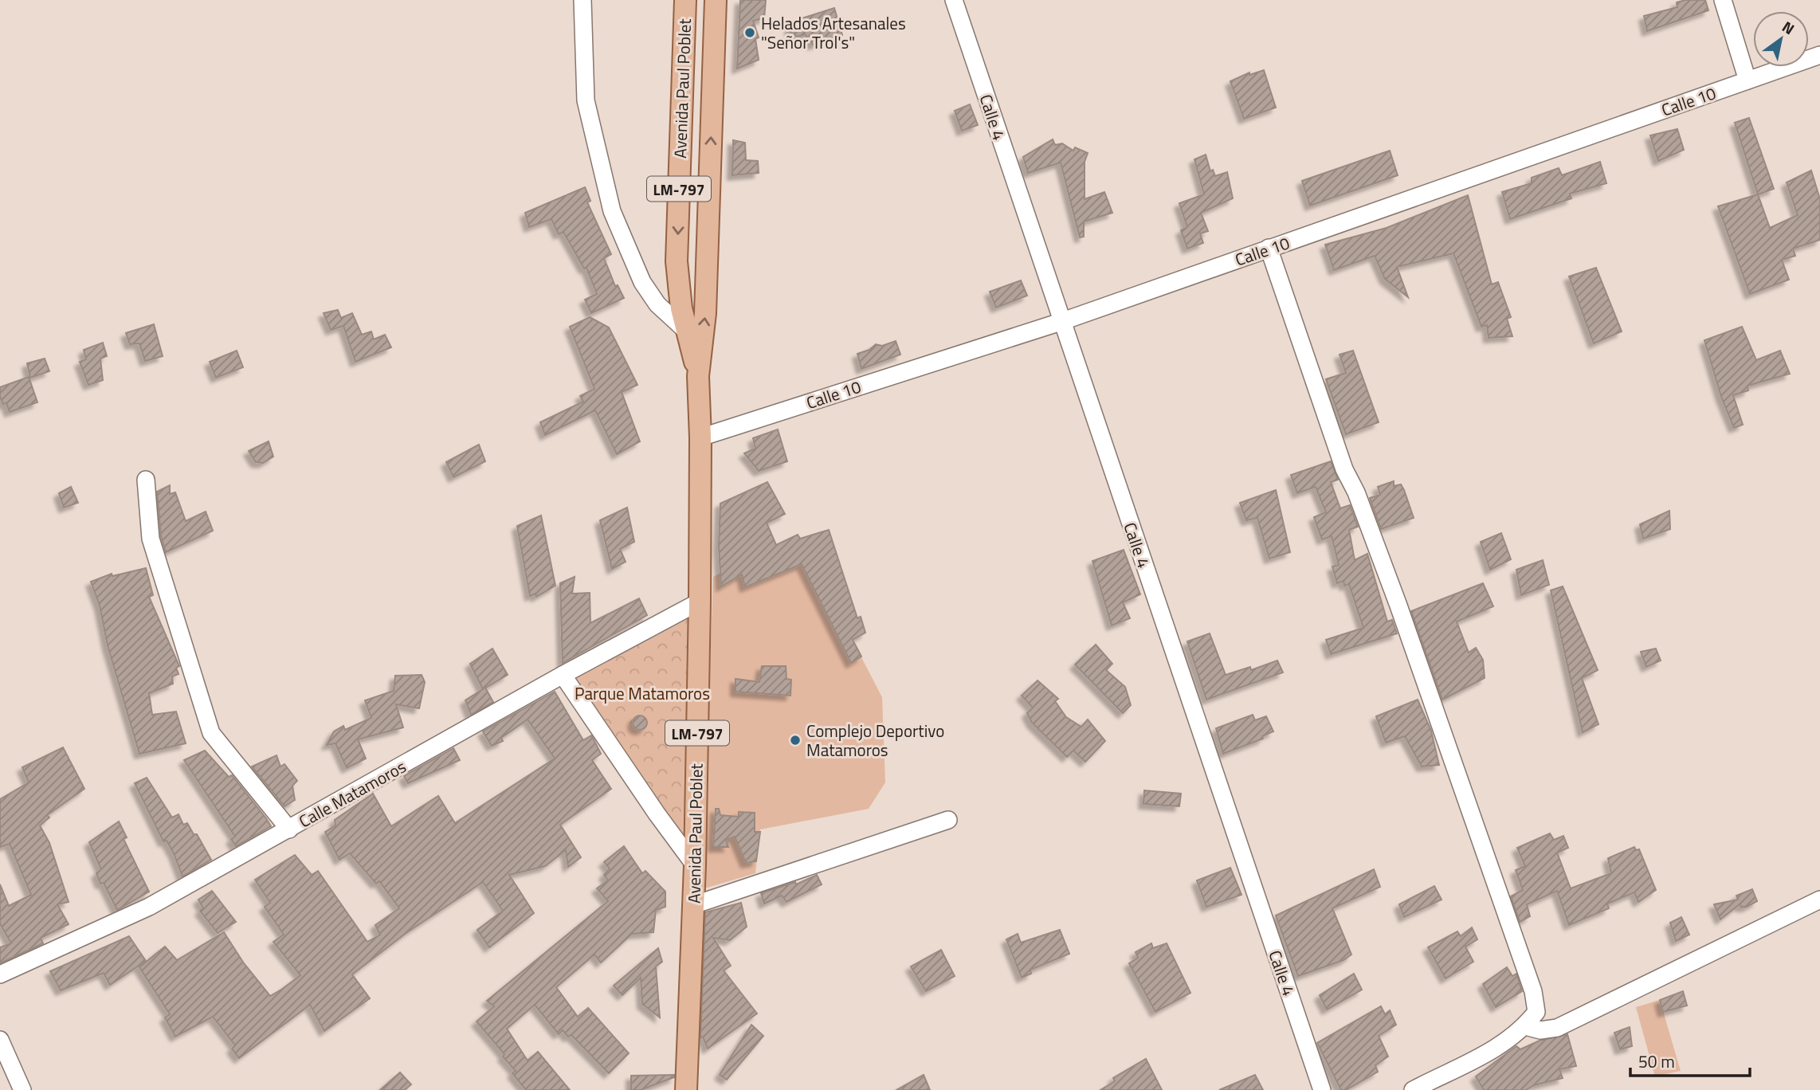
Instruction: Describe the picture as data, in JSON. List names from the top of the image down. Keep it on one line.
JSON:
{"streets":{"main road":["Avenida Paul Poblet","LM-797"],"street":["Calle 10","Calle 4","Calle Matamoros"]},"crossings":[["Avenida Paul Poblet","Calle 10"],["Avenida Paul Poblet","Calle Matamoros"],["Calle 10","Calle 4"]],"parks":["Parque Matamoros"],"places":["Helados Artesanales \"Señor Trol's\"","Complejo Deportivo Matamoros"],"scale_bar":"50 m","north":"top right"}
